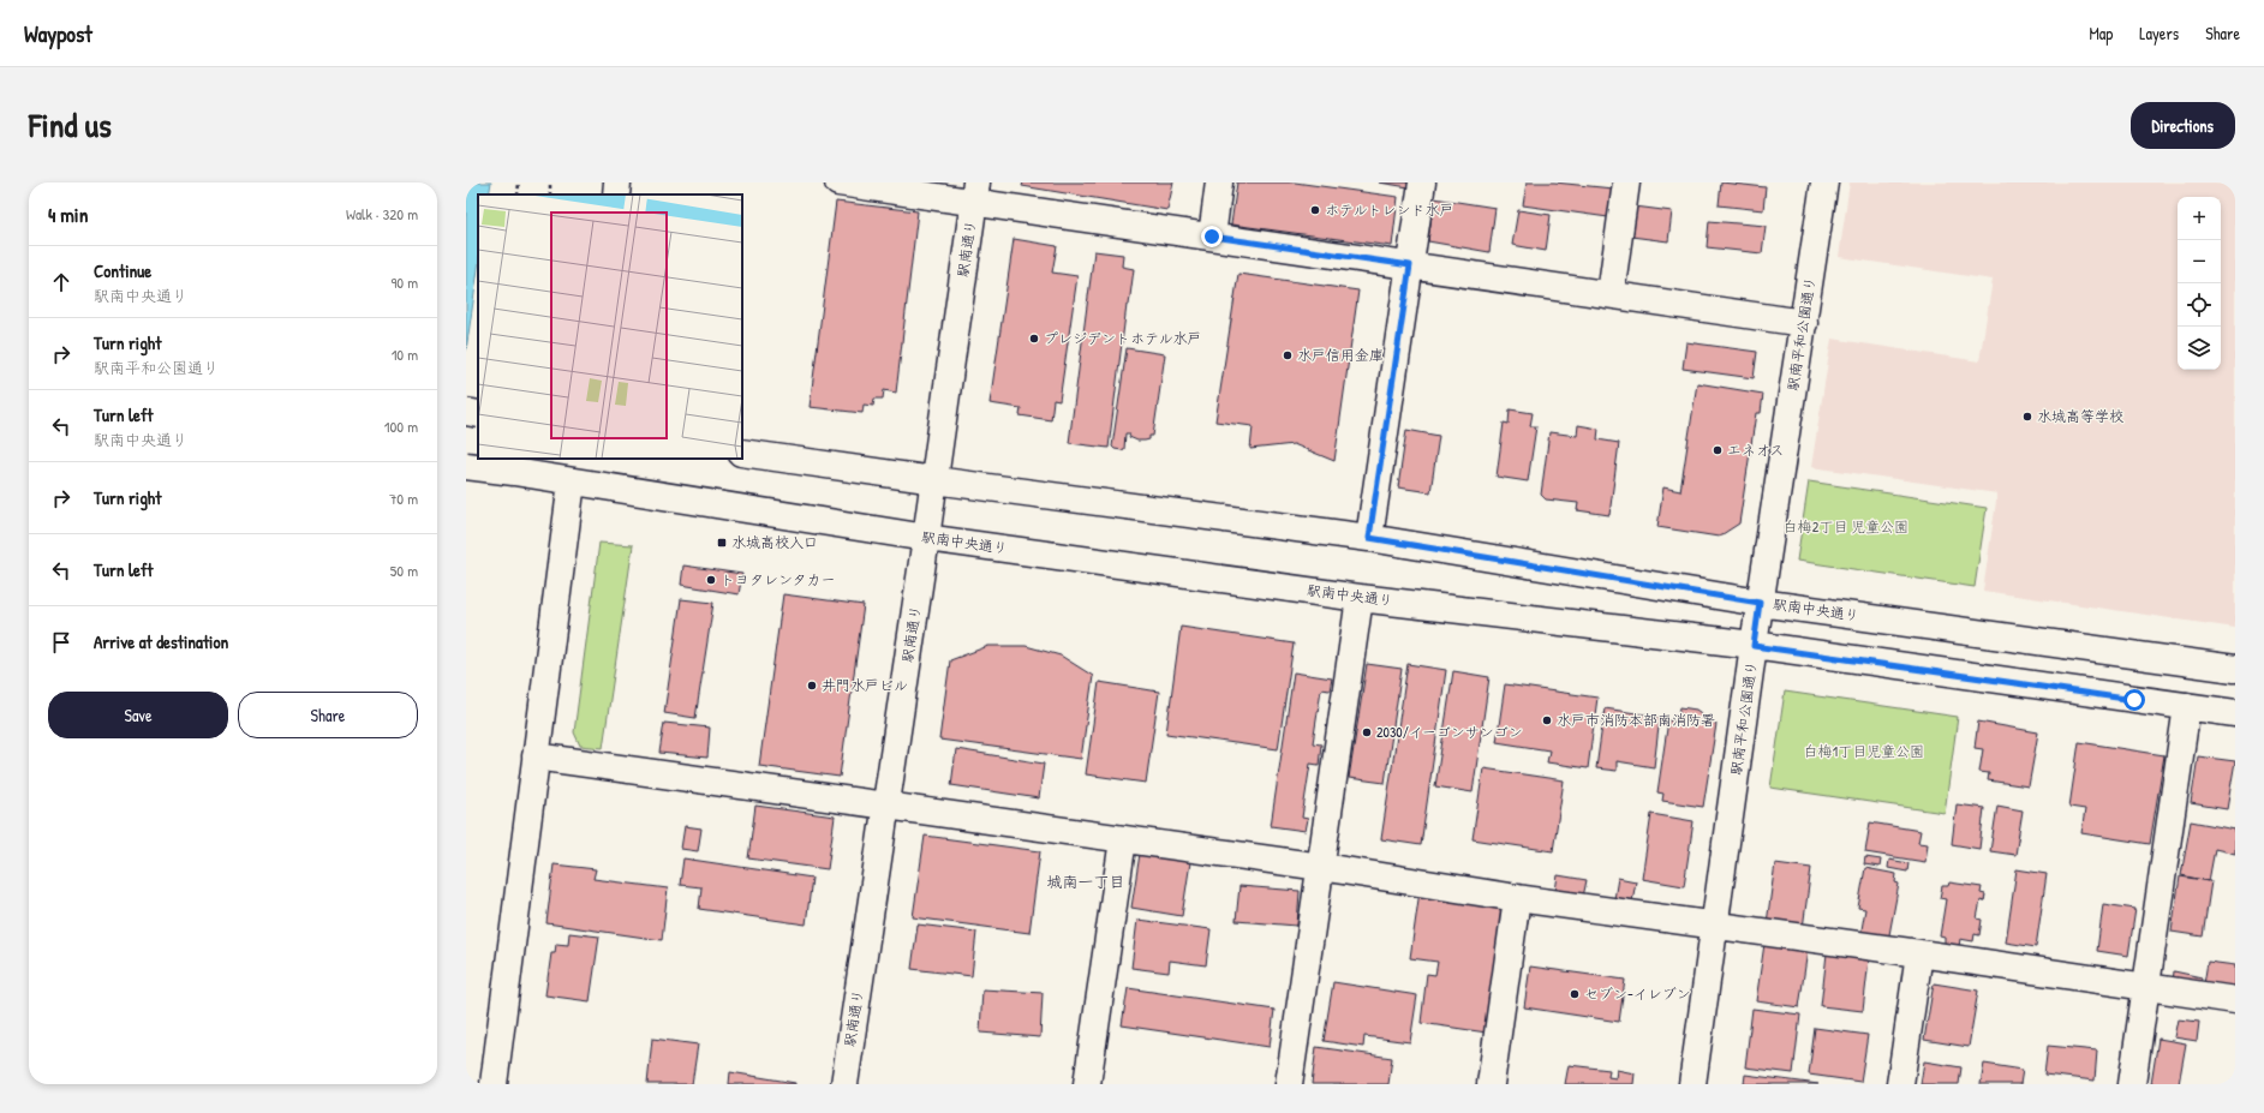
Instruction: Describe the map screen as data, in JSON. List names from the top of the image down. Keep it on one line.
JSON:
{"streets":{"street":["駅南通り","駅南平和公園通り","駅南中央通り"]},"crossings":[["駅南通り","駅南中央通り"],["駅南平和公園通り","駅南中央通り"]],"districts":["城南一丁目"],"parks":["白梅2丁目 児童公園","白梅1丁目児童公園"],"places":{"other":["ホテルトレンド水戸","プレジデントホテル水戸","水戸信用金庫","水城高等学校","エネオス","トヨタレンタカー","井門水戸ビル","水戸市消防本部南消防署","2030/イーゴンサンゴン","セブン-イレブン"],"transit":["水城高校入口"]},"page":{"header":"Waypost","nav":["Map","Layers","Share"],"title":"Find us","buttons":["Directions",["Save","Share"]],"heading":["4 min","Walk · 320 m"],"map_buttons":["+","−"],"list":[["Continue","駅南中央通り","90 m"],["Turn right","駅南平和公園通り","10 m"],["Turn left","駅南中央通り","100 m"],["Turn right","70 m"],["Turn left","50 m"],"Arrive at destination"]}}
